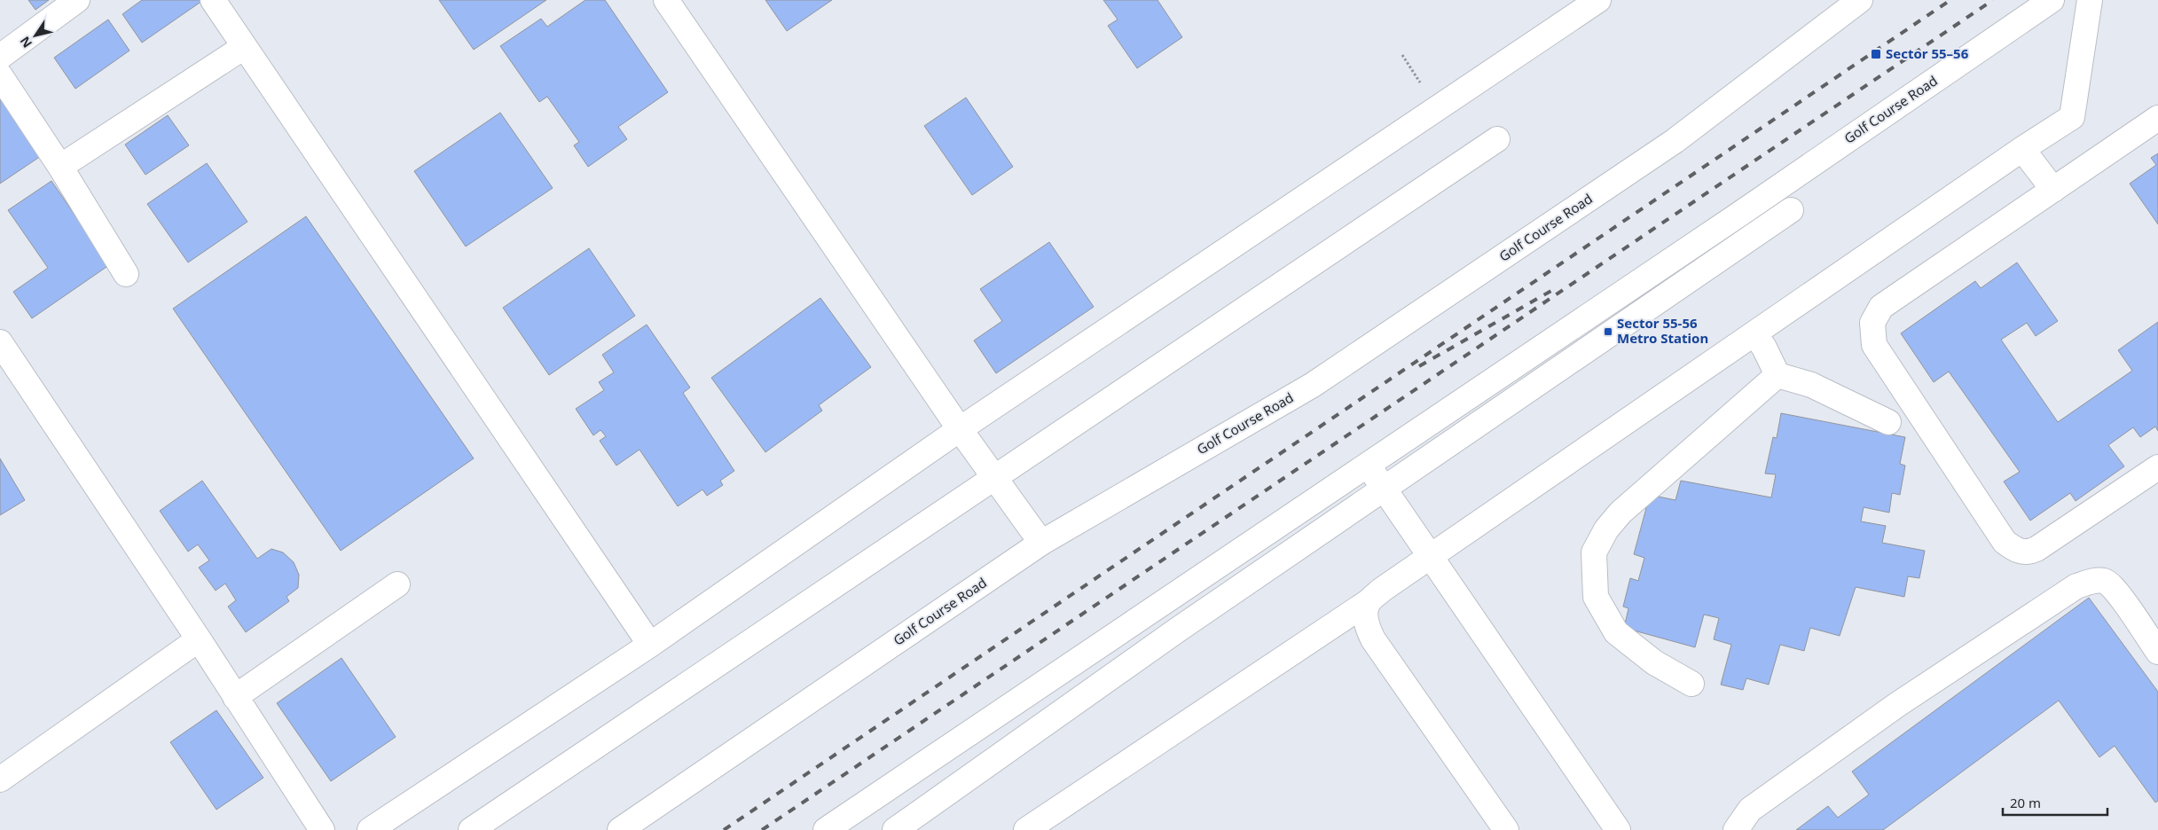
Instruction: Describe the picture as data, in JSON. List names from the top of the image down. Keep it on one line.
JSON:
{"streets":{"street":["Golf Course Road"]},"places":{"transit":["Sector 55–56","Sector 55-56 Metro Station"]},"scale_bar":"20 m","north":"bottom left"}
